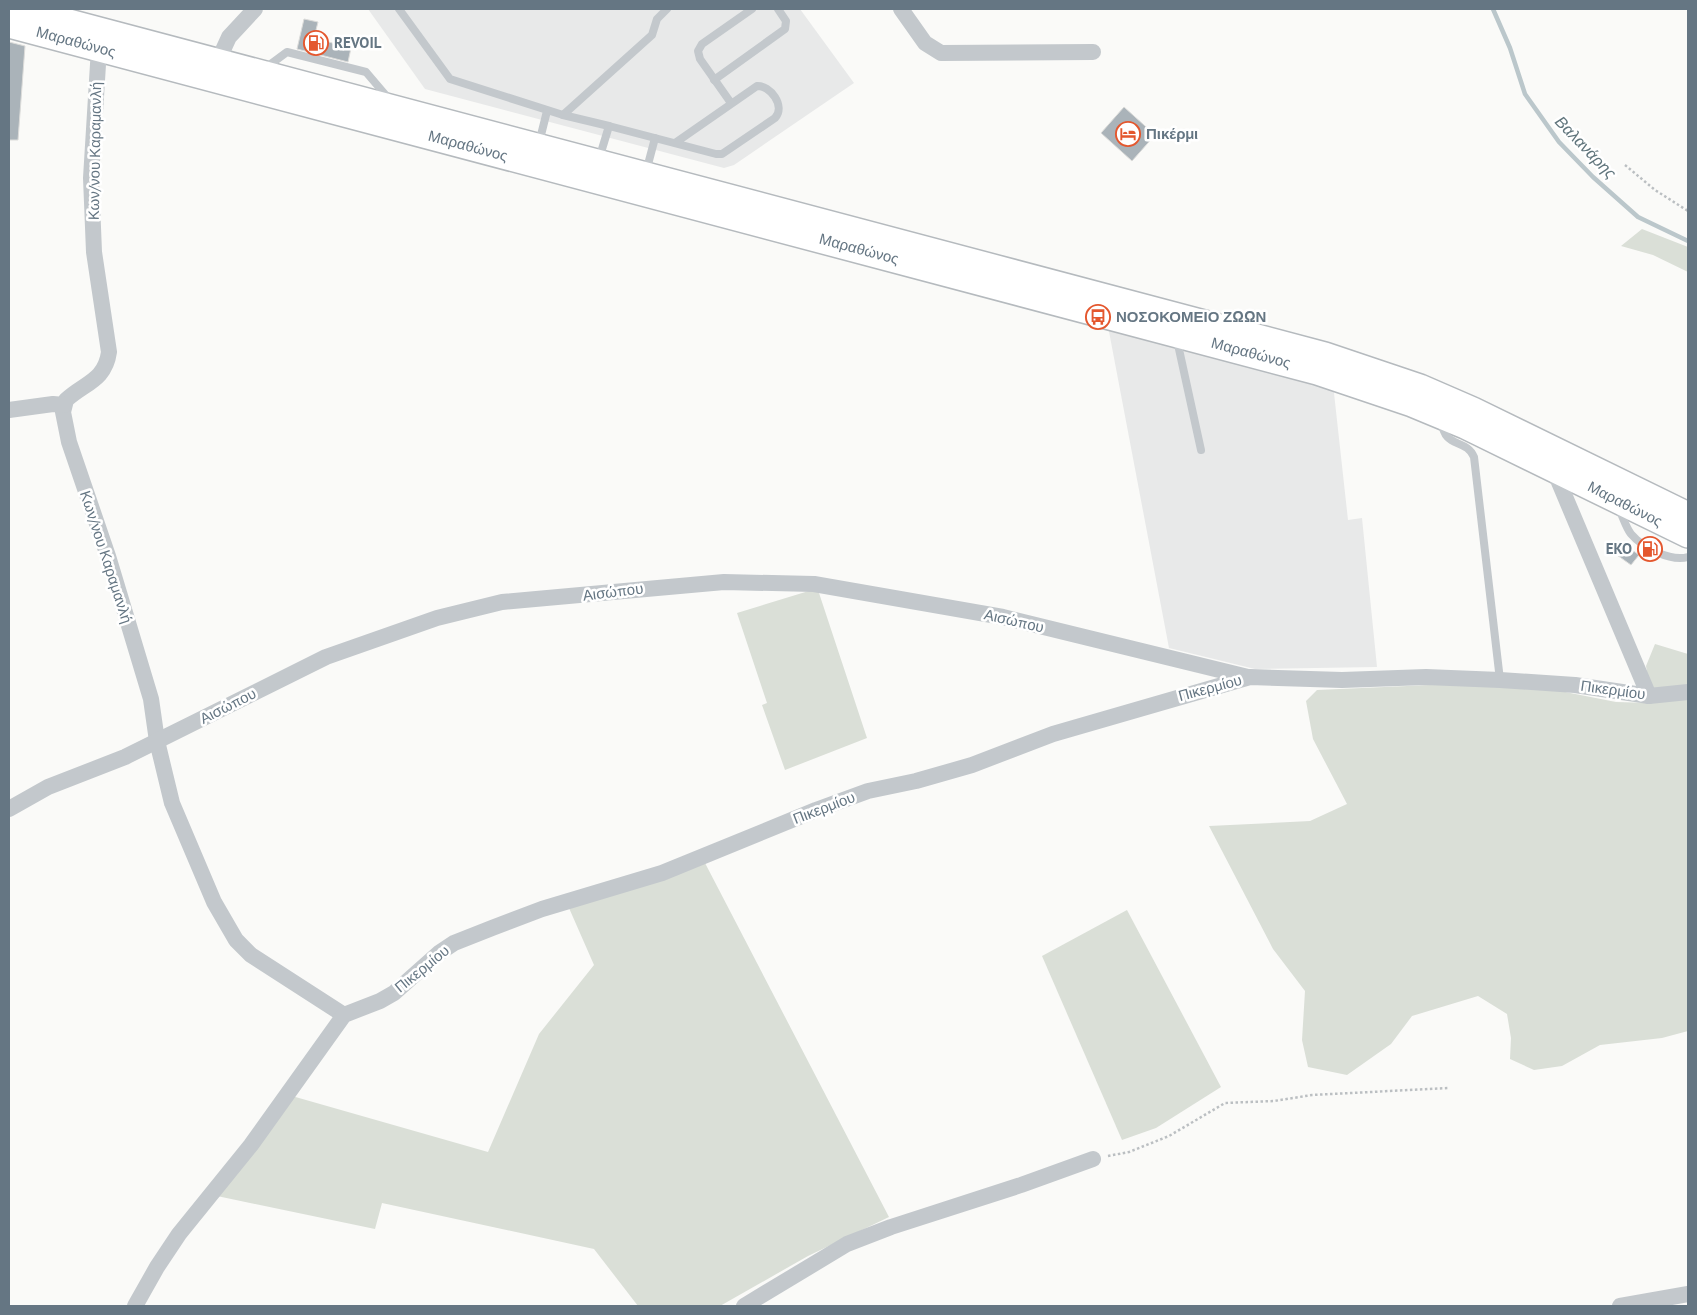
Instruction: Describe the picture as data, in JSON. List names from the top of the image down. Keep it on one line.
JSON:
{"streets":{"main road":["Μαραθώνος"],"street":["Κων/νου Καραμανλή","Αισώπου","Πικερμίου"]},"crossings":[["Μαραθώνος","Κων/νου Καραμανλή"],["Κων/νου Καραμανλή","Αισώπου"],["Κων/νου Καραμανλή","Πικερμίου"],["Αισώπου","Πικερμίου"]],"water":["Βαλανάρης"],"places":{"fuel station":["REVOIL","EKO"],"hotel":["Πικέρμι"],"bus stop":["ΝΟΣΟΚΟΜΕΙΟ ΖΩΩΝ"]}}
